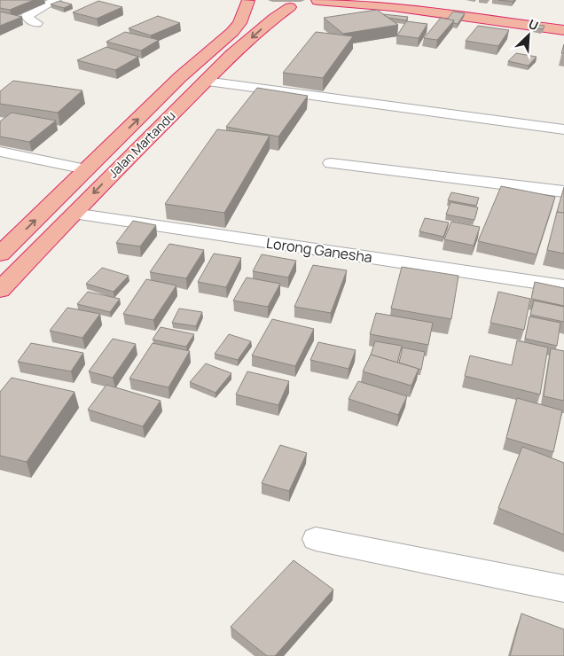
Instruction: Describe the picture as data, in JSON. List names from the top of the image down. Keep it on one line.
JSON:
{"streets":{"highway":["Jalan Martandu"],"street":["Lorong Ganesha"]},"crossings":[["Jalan Martandu","Lorong Ganesha"]],"north":"top right"}
